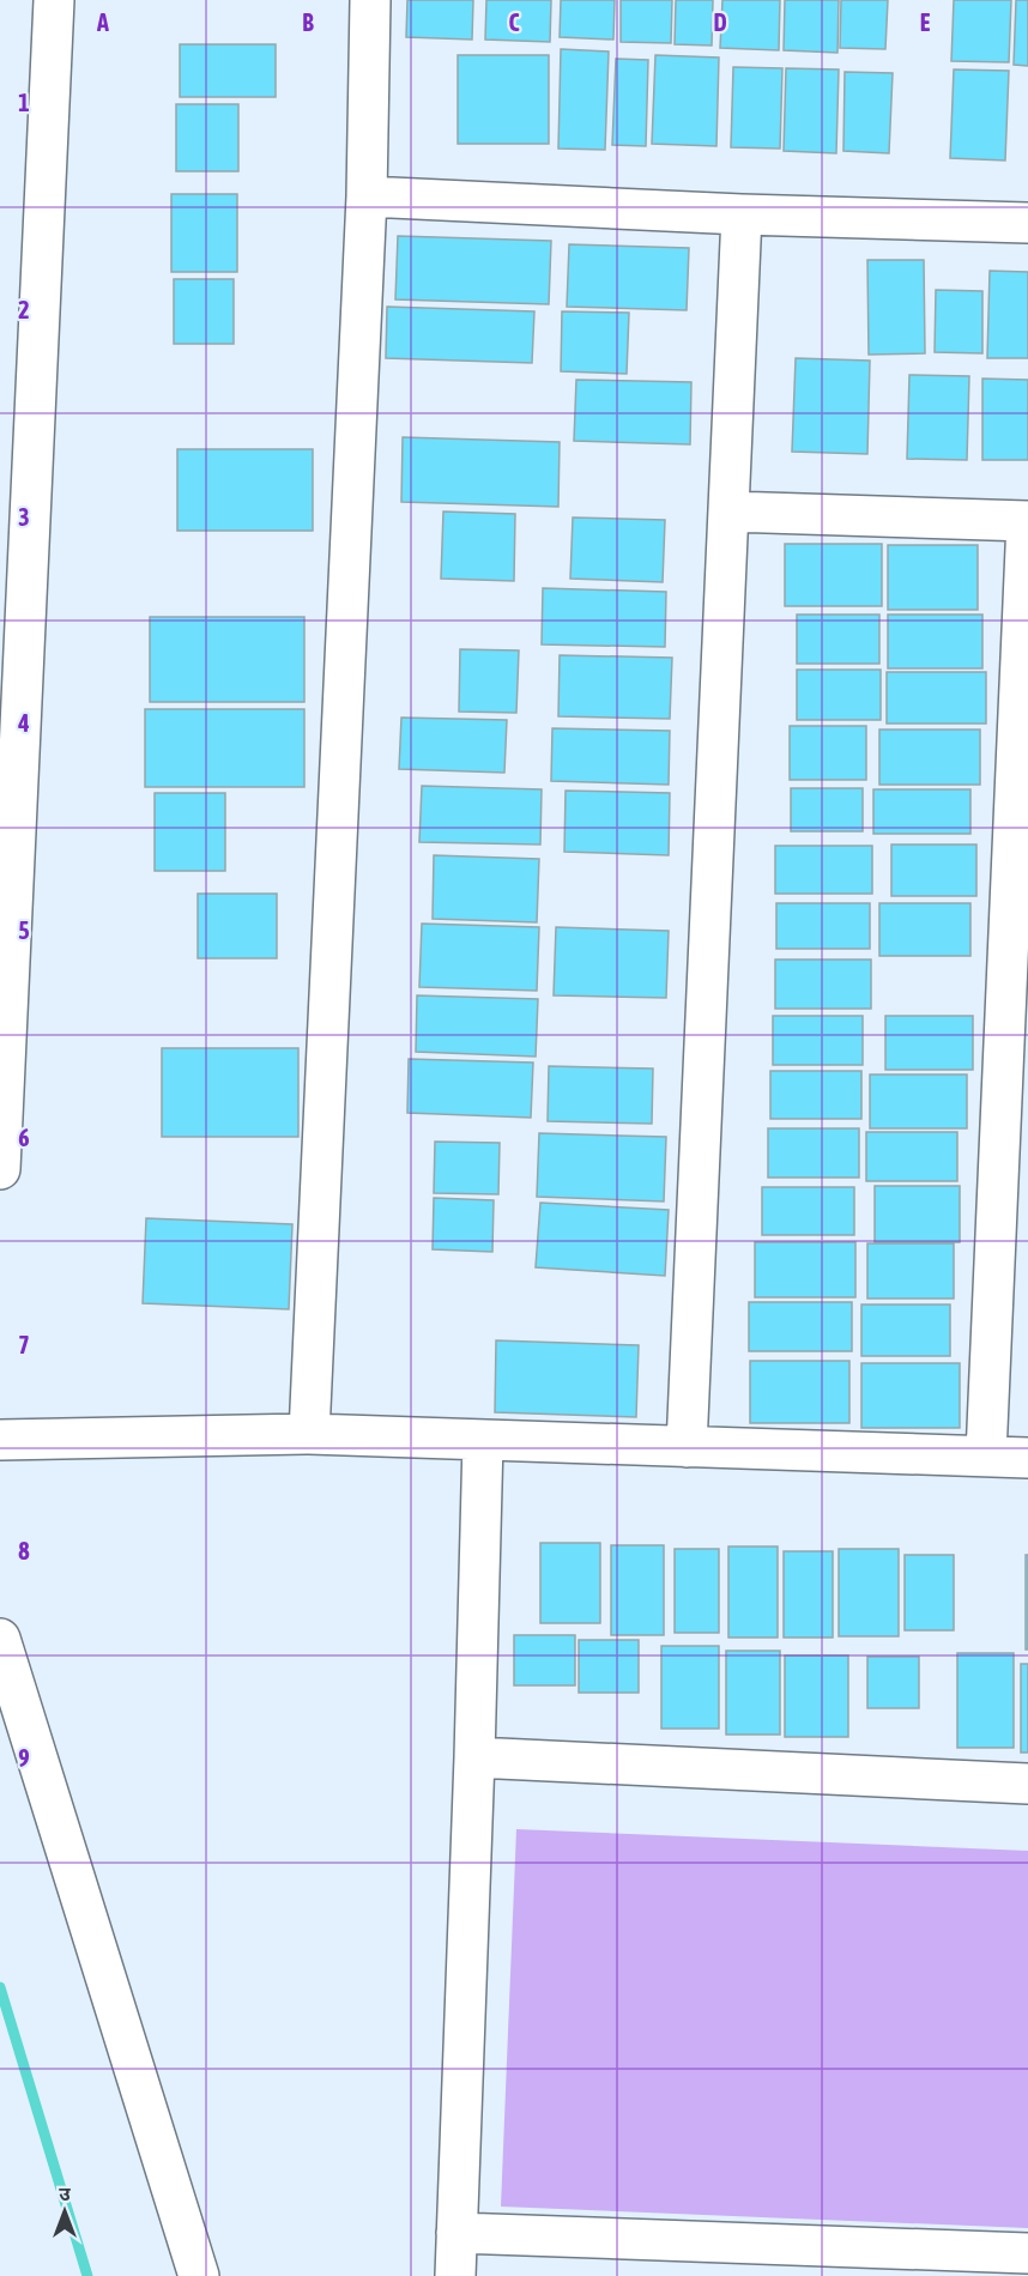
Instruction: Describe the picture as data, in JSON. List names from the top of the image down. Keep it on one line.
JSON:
{"north":"top","grid":{"columns":["A","B","C","D","E"],"rows":["1","2","3","4","5","6","7","8","9"]}}
